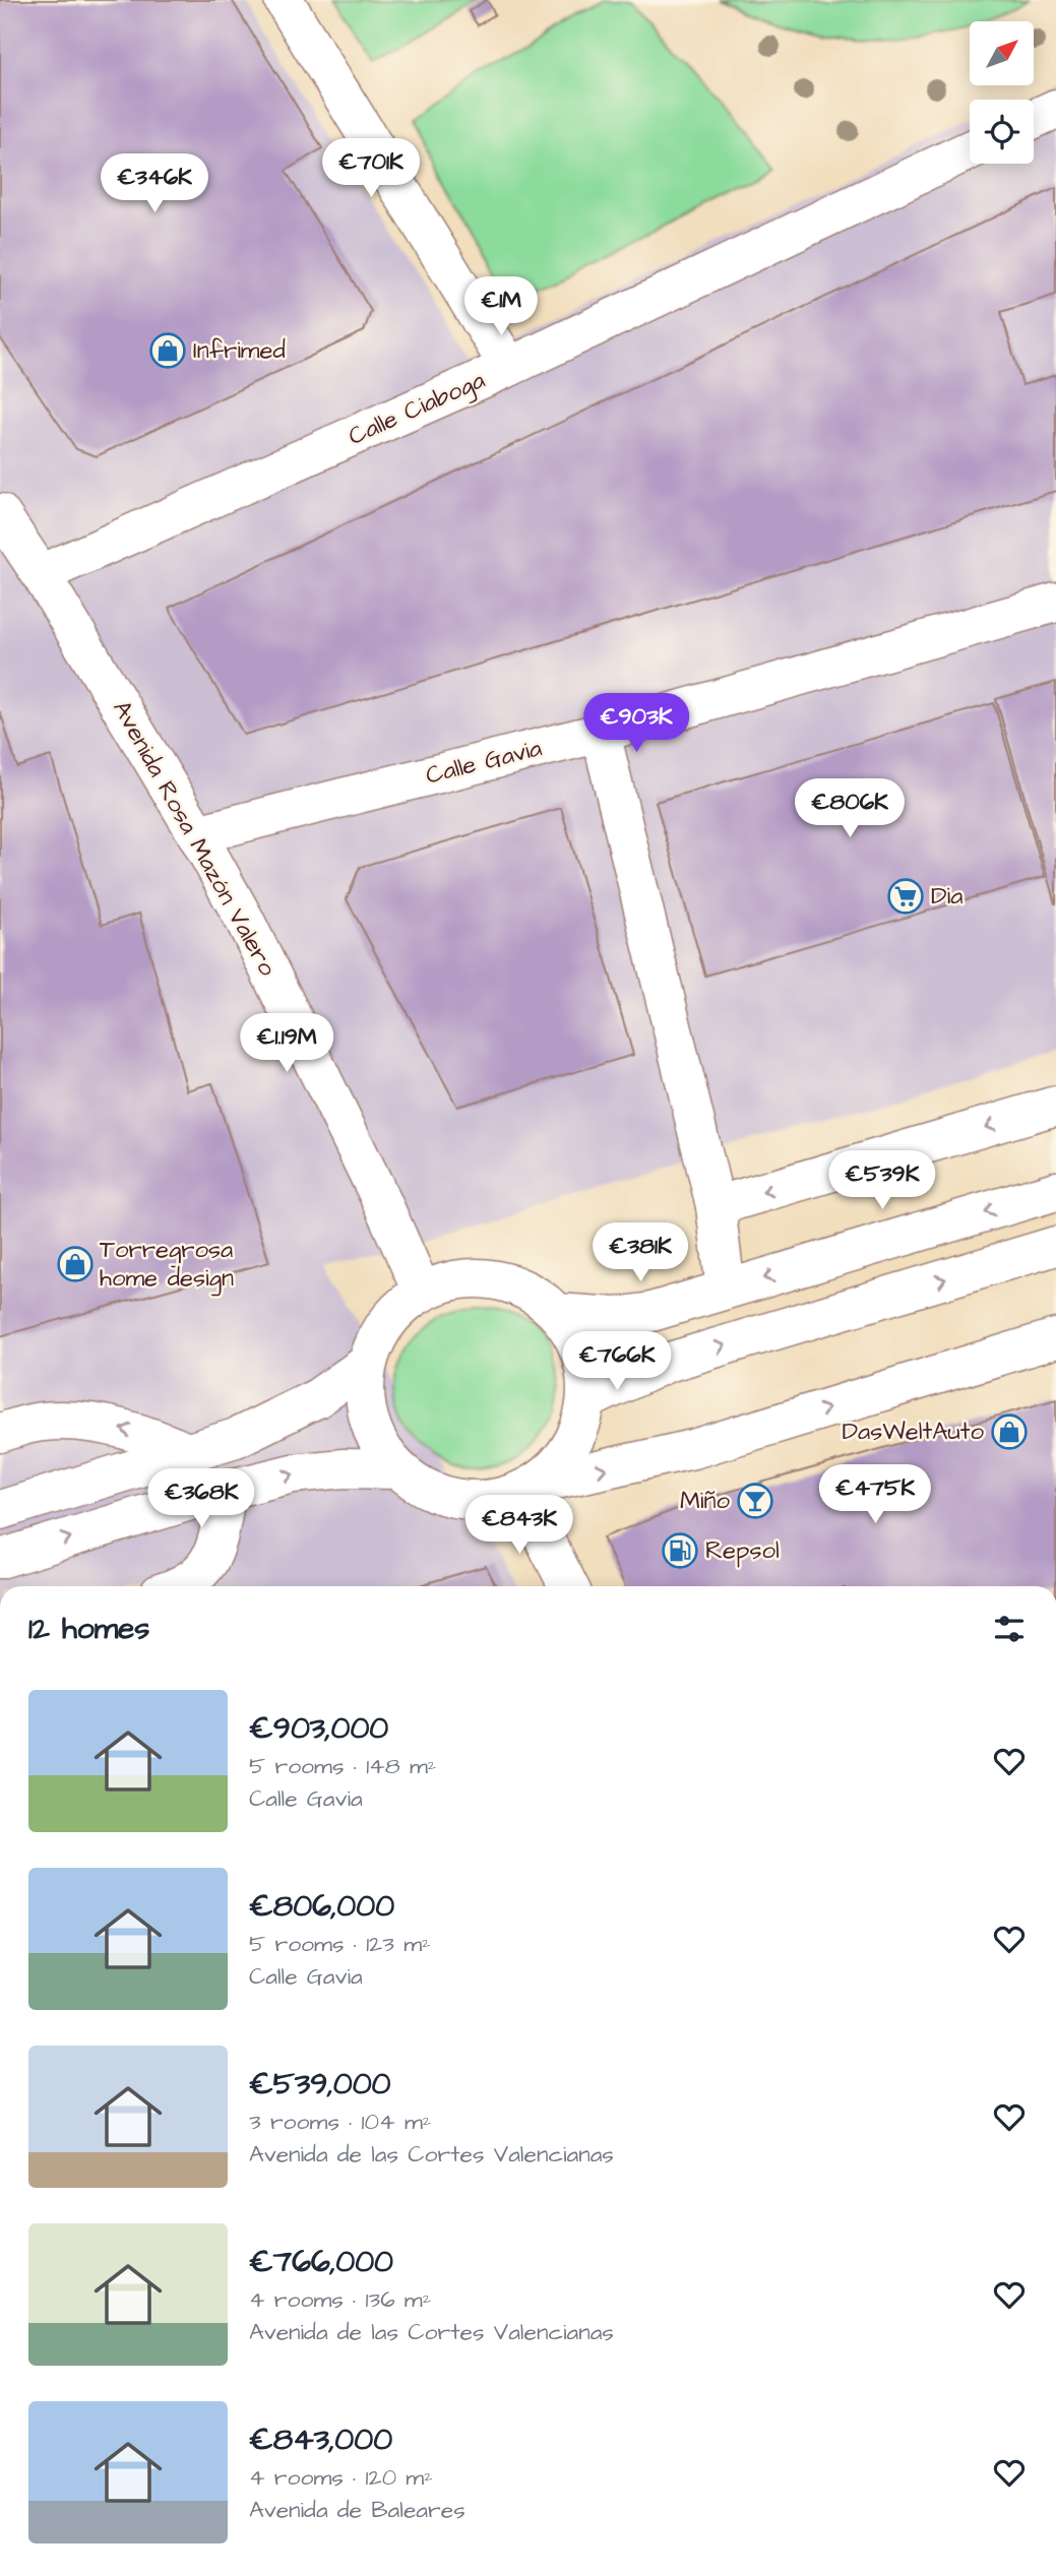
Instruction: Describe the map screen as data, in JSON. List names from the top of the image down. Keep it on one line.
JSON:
{"streets":{"main road":["Calle Ciaboga","Calle Gavia","Avenida Rosa Mazón Valero"]},"crossings":[["Calle Ciaboga","Avenida Rosa Mazón Valero"],["Calle Gavia","Avenida Rosa Mazón Valero"]],"places":{"shop":["Infrimed","Torregrosa home design","DasWeltAuto"],"supermarket":["Dia"],"bar":["Miño"],"fuel station":["Repsol"]},"north":"top right","page":{"price":["€701K","€346K","€1M","€903K","€806K","€1.19M","€539K","€381K","€766K","€475K","€368K","€843K"],"heading":"12 homes","list":[{"name":"€903,000","note":"5 rooms · 148 m² · Calle Gavia"},{"name":"€806,000","note":"5 rooms · 123 m² · Calle Gavia"},{"name":"€539,000","note":"3 rooms · 104 m² · Avenida de las Cortes Valencianas"},{"name":"€766,000","note":"4 rooms · 136 m² · Avenida de las Cortes Valencianas"},{"name":"€843,000","note":"4 rooms · 120 m² · Avenida de Baleares"}]}}
